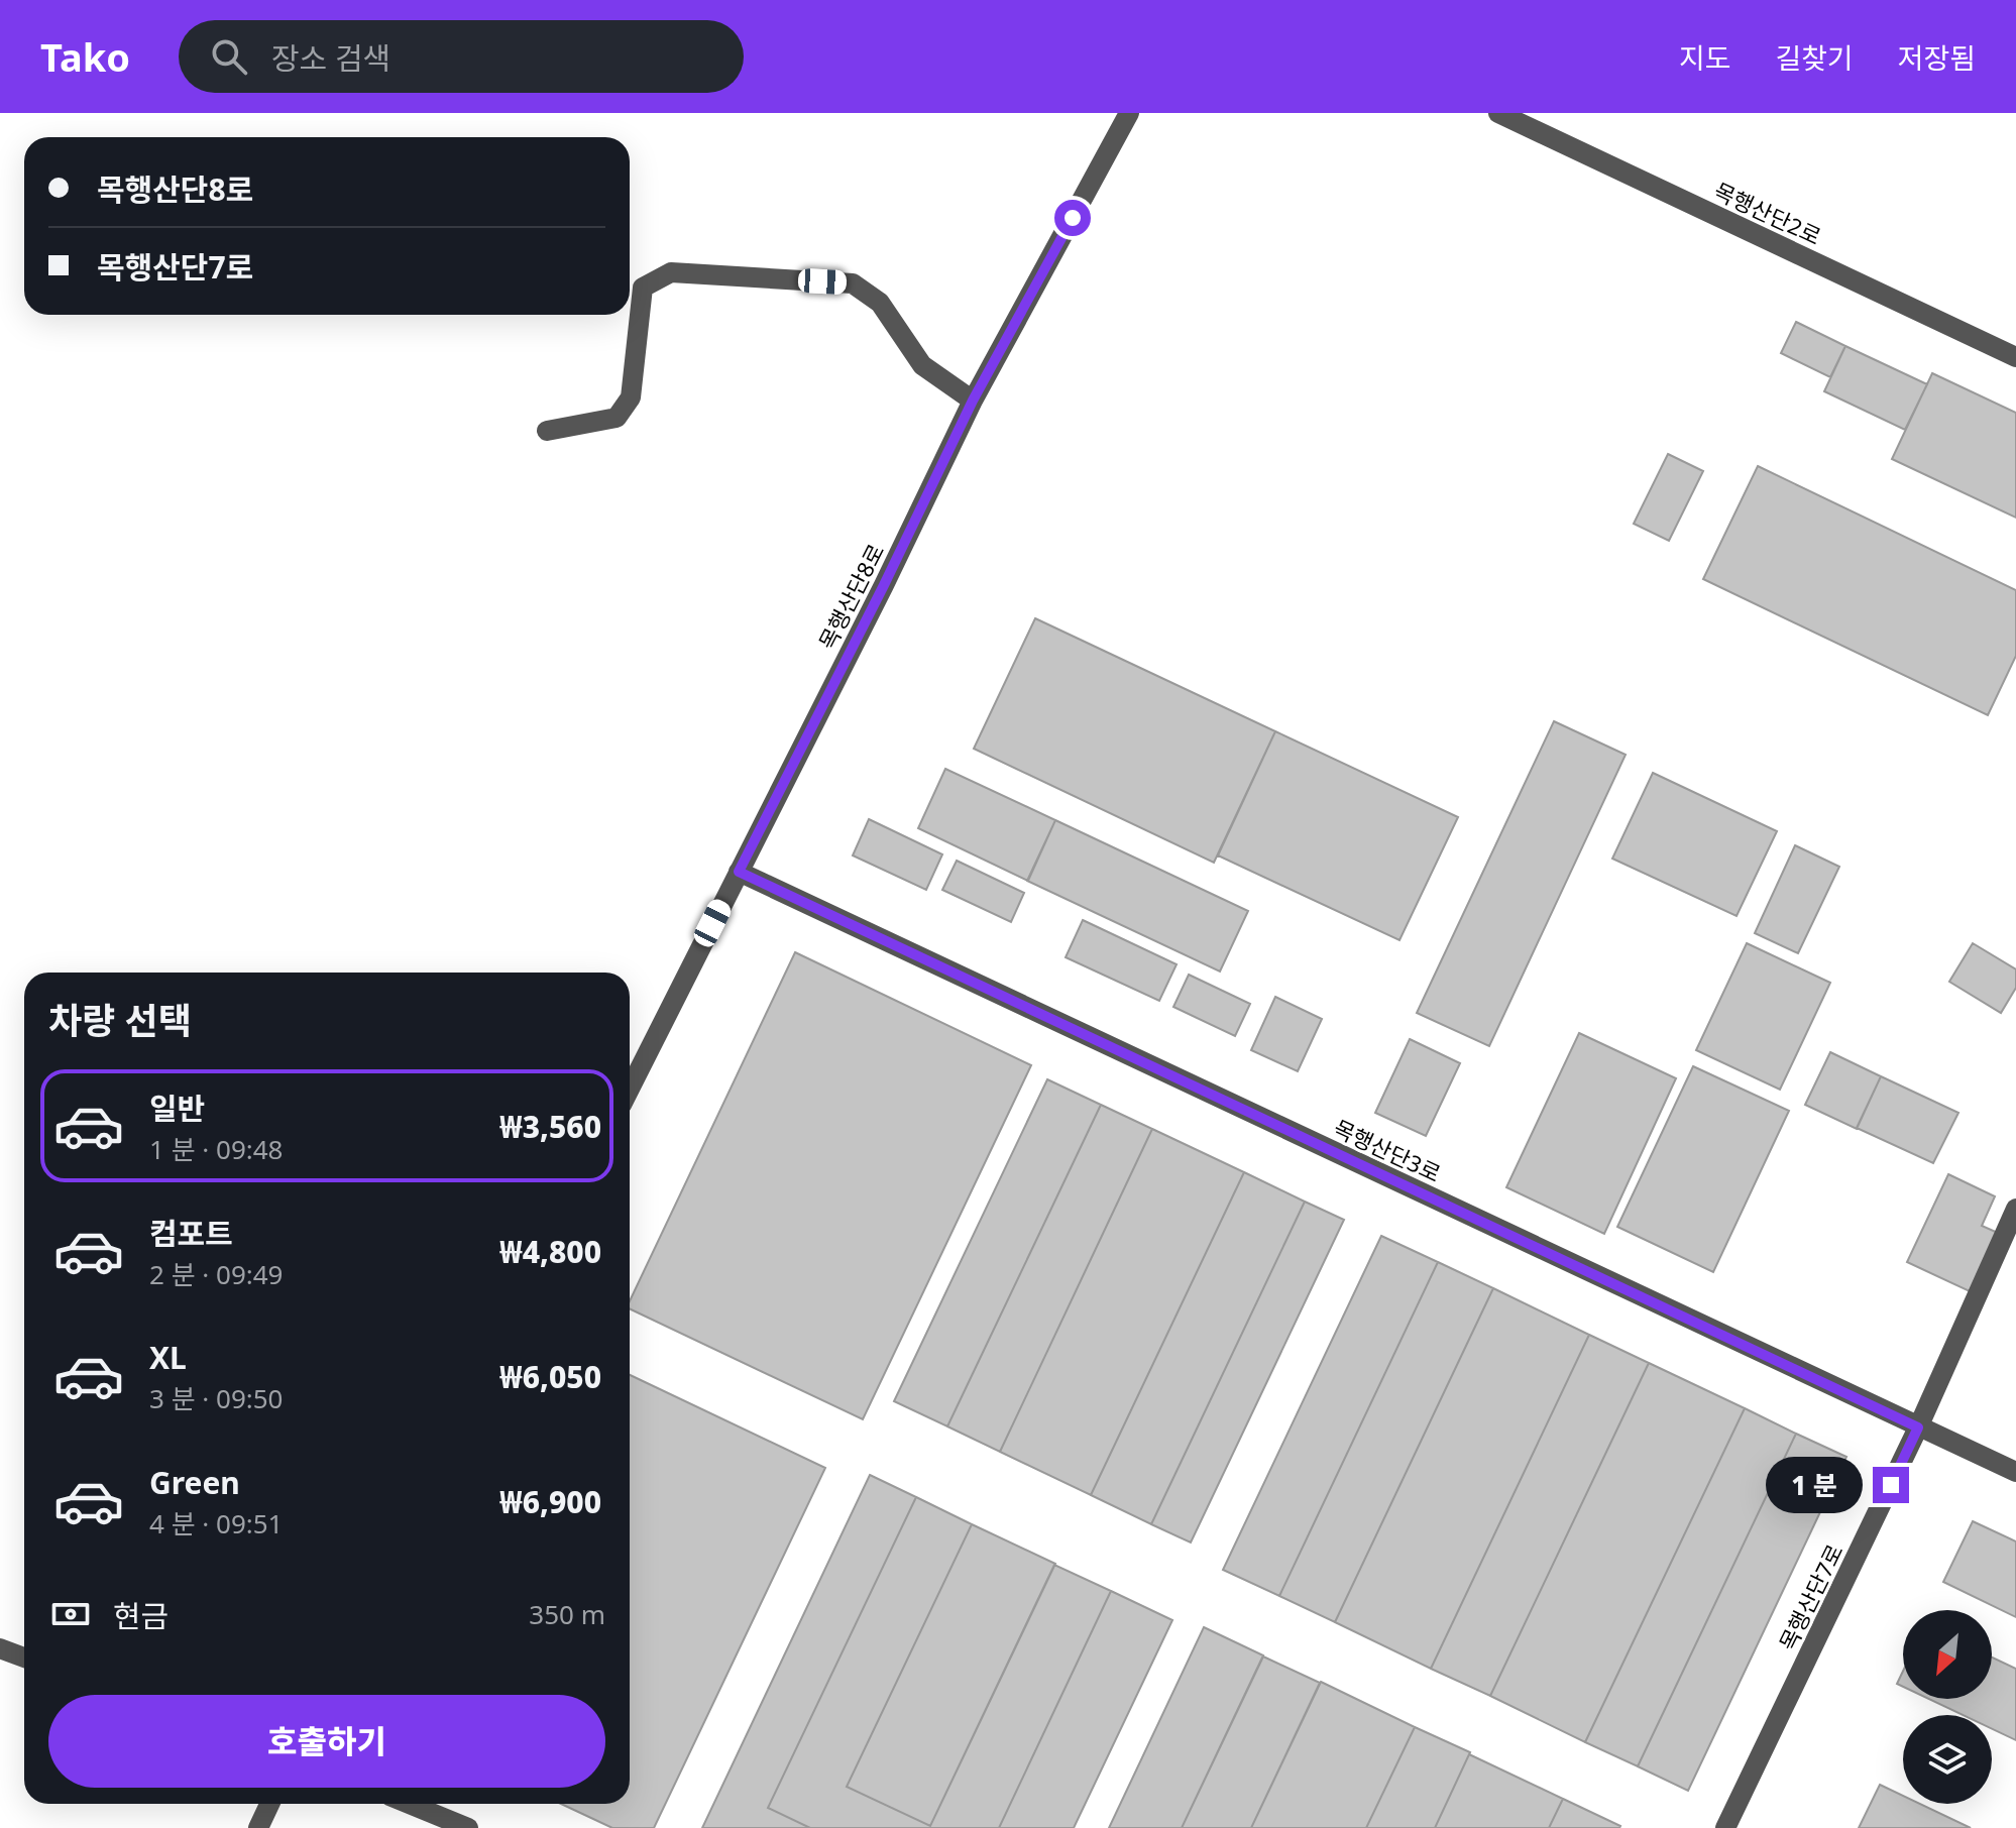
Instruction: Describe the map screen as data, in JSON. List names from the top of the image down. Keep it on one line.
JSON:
{"streets":{"street":["목행산단2로","목행산단8로","목행산단3로","목행산단7로"]},"crossings":[["목행산단8로","목행산단3로"],["목행산단3로","목행산단7로"]],"north":"bottom left","page":{"header":"Tako","search":"장소 검색","nav":["지도","길찾기","저장됨"],"banner":["목행산단8로","목행산단7로"],"heading":"차량 선택","list":[{"name":"일반","note":"1 분 · 09:48","value":"₩3,560"},{"name":"컴포트","note":"2 분 · 09:49","value":"₩4,800"},{"name":"XL","note":"3 분 · 09:50","value":"₩6,050"},{"name":"Green","note":"4 분 · 09:51","value":"₩6,900"}],"bubble":"1 분","pay":["현금","350 m"],"buttons":"호출하기"}}
